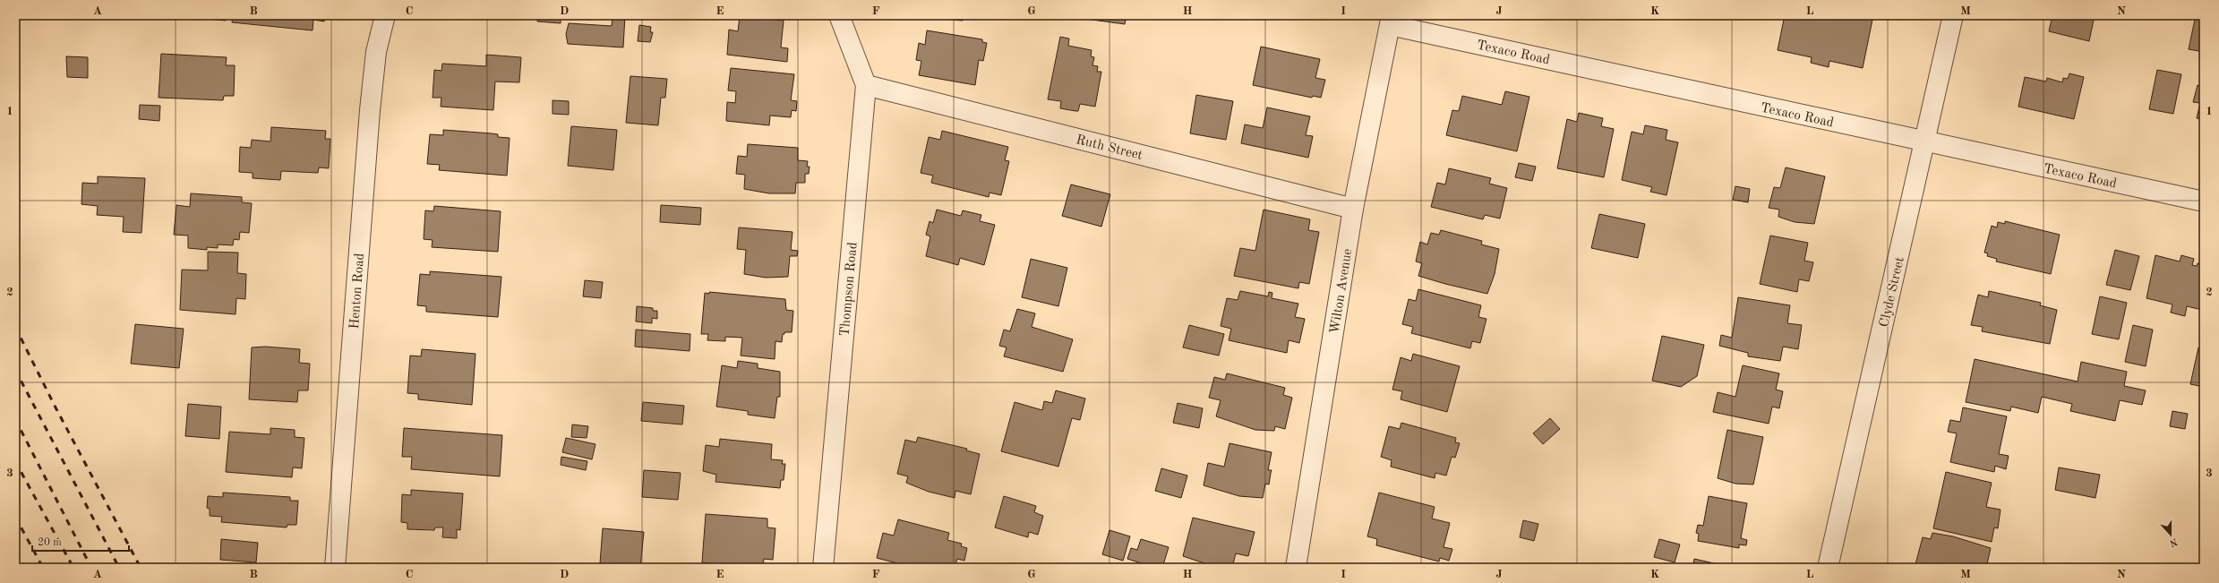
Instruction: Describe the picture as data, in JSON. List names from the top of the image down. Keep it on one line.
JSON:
{"streets":{"street":["Texaco Road","Ruth Street","Thompson Road","Henton Road","Wilton Avenue","Clyde Street"]},"crossings":[["Texaco Road","Wilton Avenue"],["Texaco Road","Clyde Street"],["Ruth Street","Thompson Road"],["Ruth Street","Wilton Avenue"]],"scale_bar":"20 m","north":"bottom","grid":{"columns":["A","B","C","D","E","F","G","H","I","J","K","L","M","N"],"rows":["1","2","3"]}}
